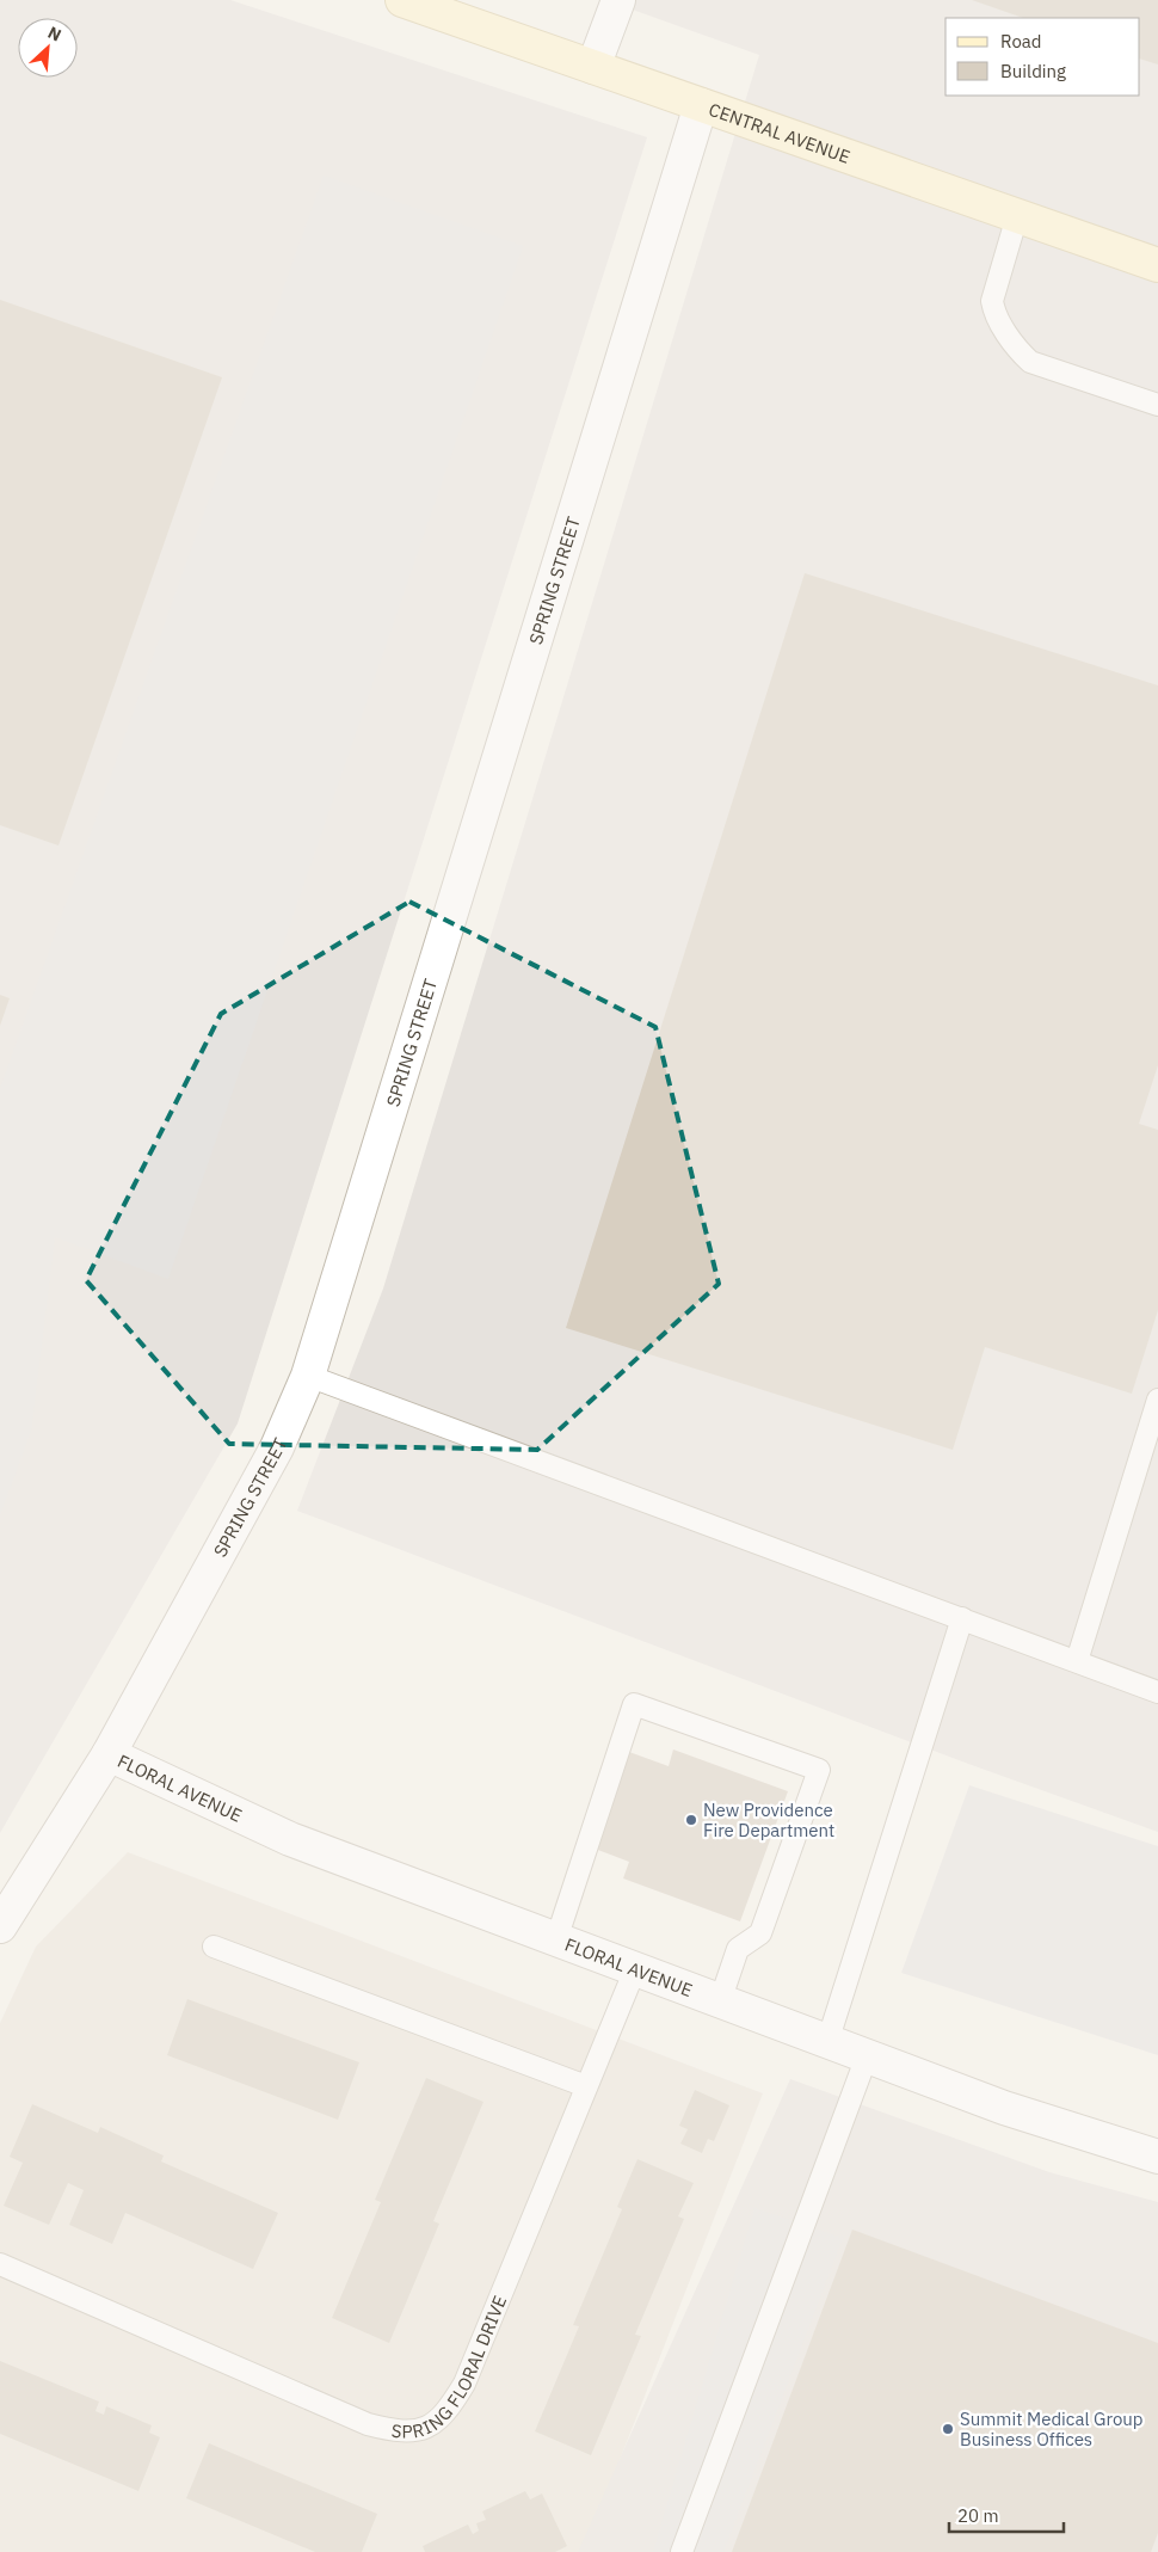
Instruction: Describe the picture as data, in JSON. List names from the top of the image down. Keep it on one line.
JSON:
{"streets":{"street":["CENTRAL AVENUE","SPRING STREET","FLORAL AVENUE"],"lane":["SPRING FLORAL DRIVE"]},"crossings":[["CENTRAL AVENUE","SPRING STREET"],["SPRING STREET","FLORAL AVENUE"],["FLORAL AVENUE","SPRING FLORAL DRIVE"]],"places":["New Providence Fire Department","Summit Medical Group Business Offices"],"legend":["Road","Building"],"scale_bar":"20 m","north":"top right"}
